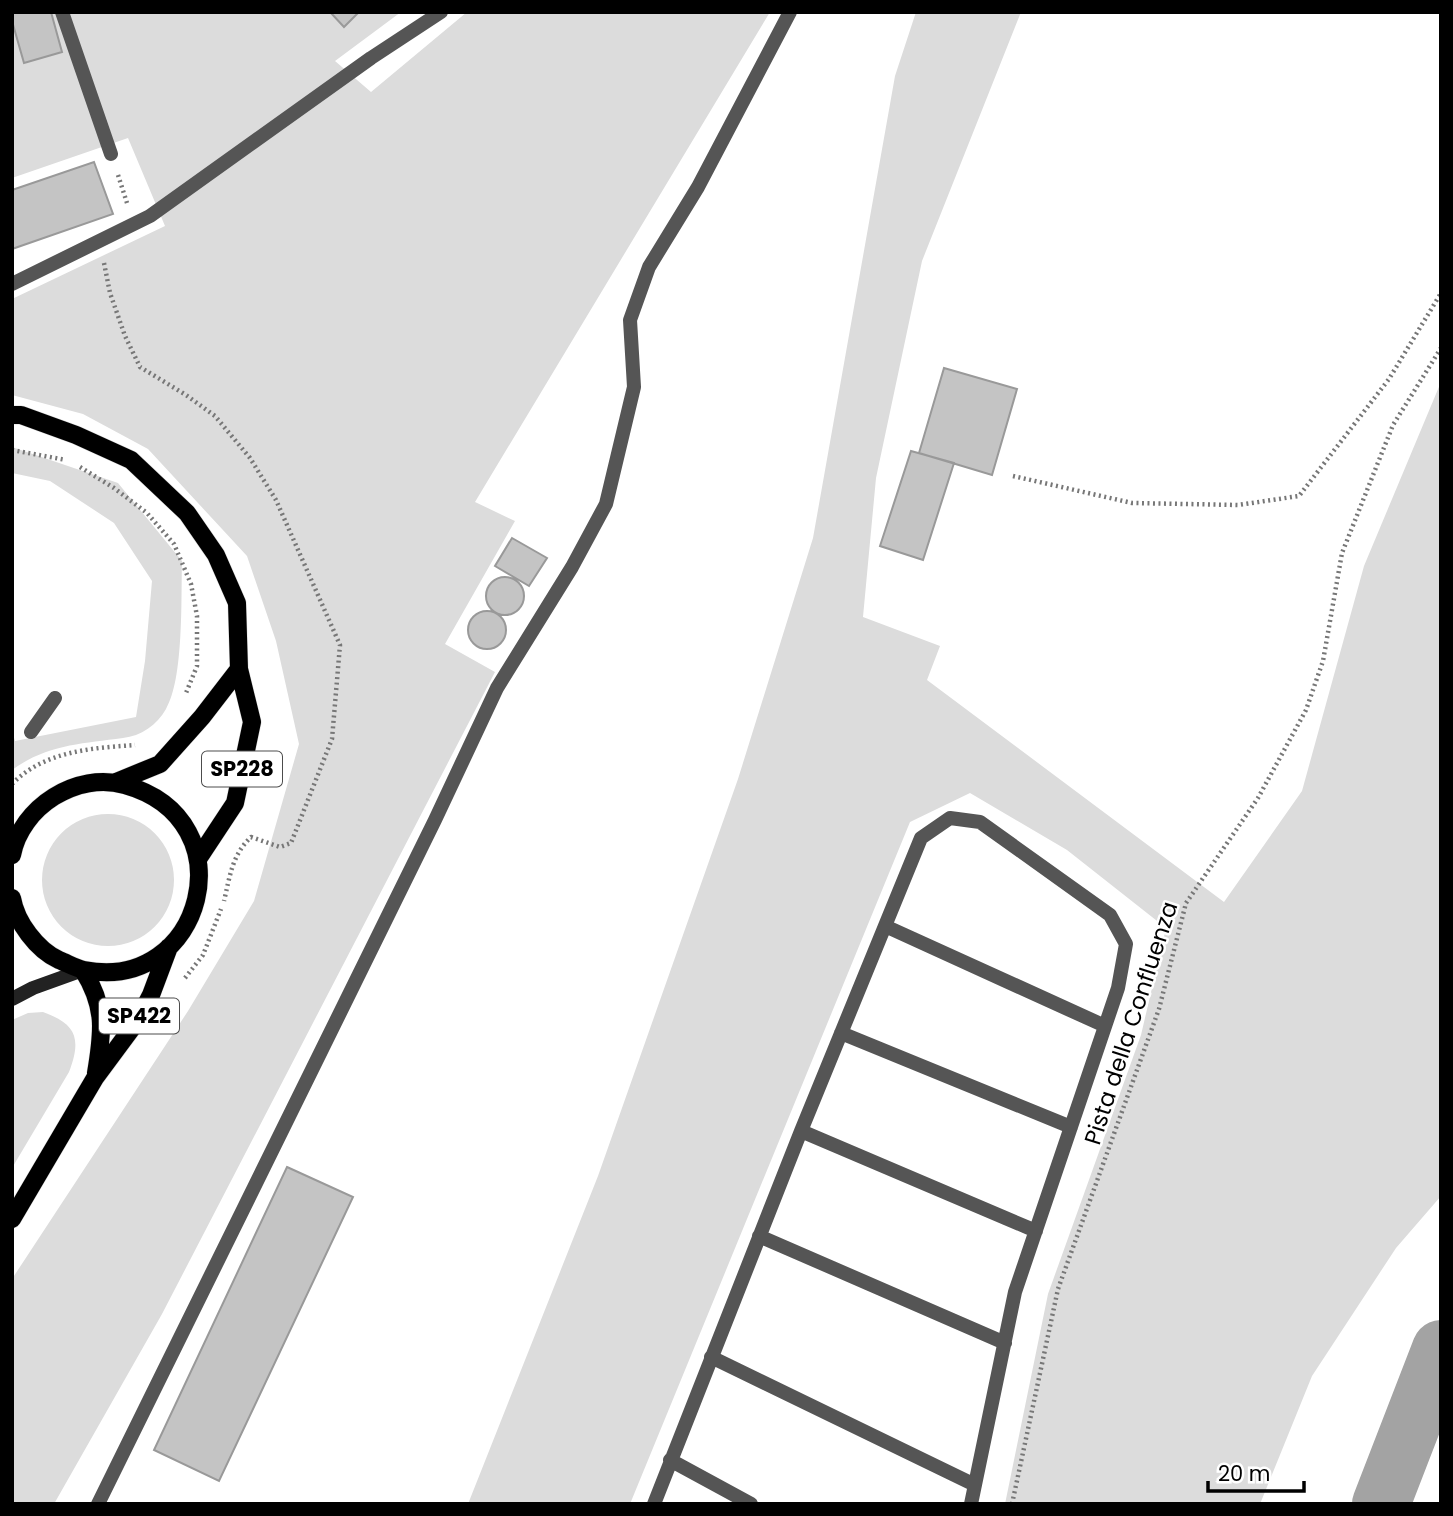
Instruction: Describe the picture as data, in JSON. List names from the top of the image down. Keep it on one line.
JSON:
{"streets":{"main road":["SP228","SP422"],"path":["Pista della Confluenza"]},"scale_bar":"20 m"}
